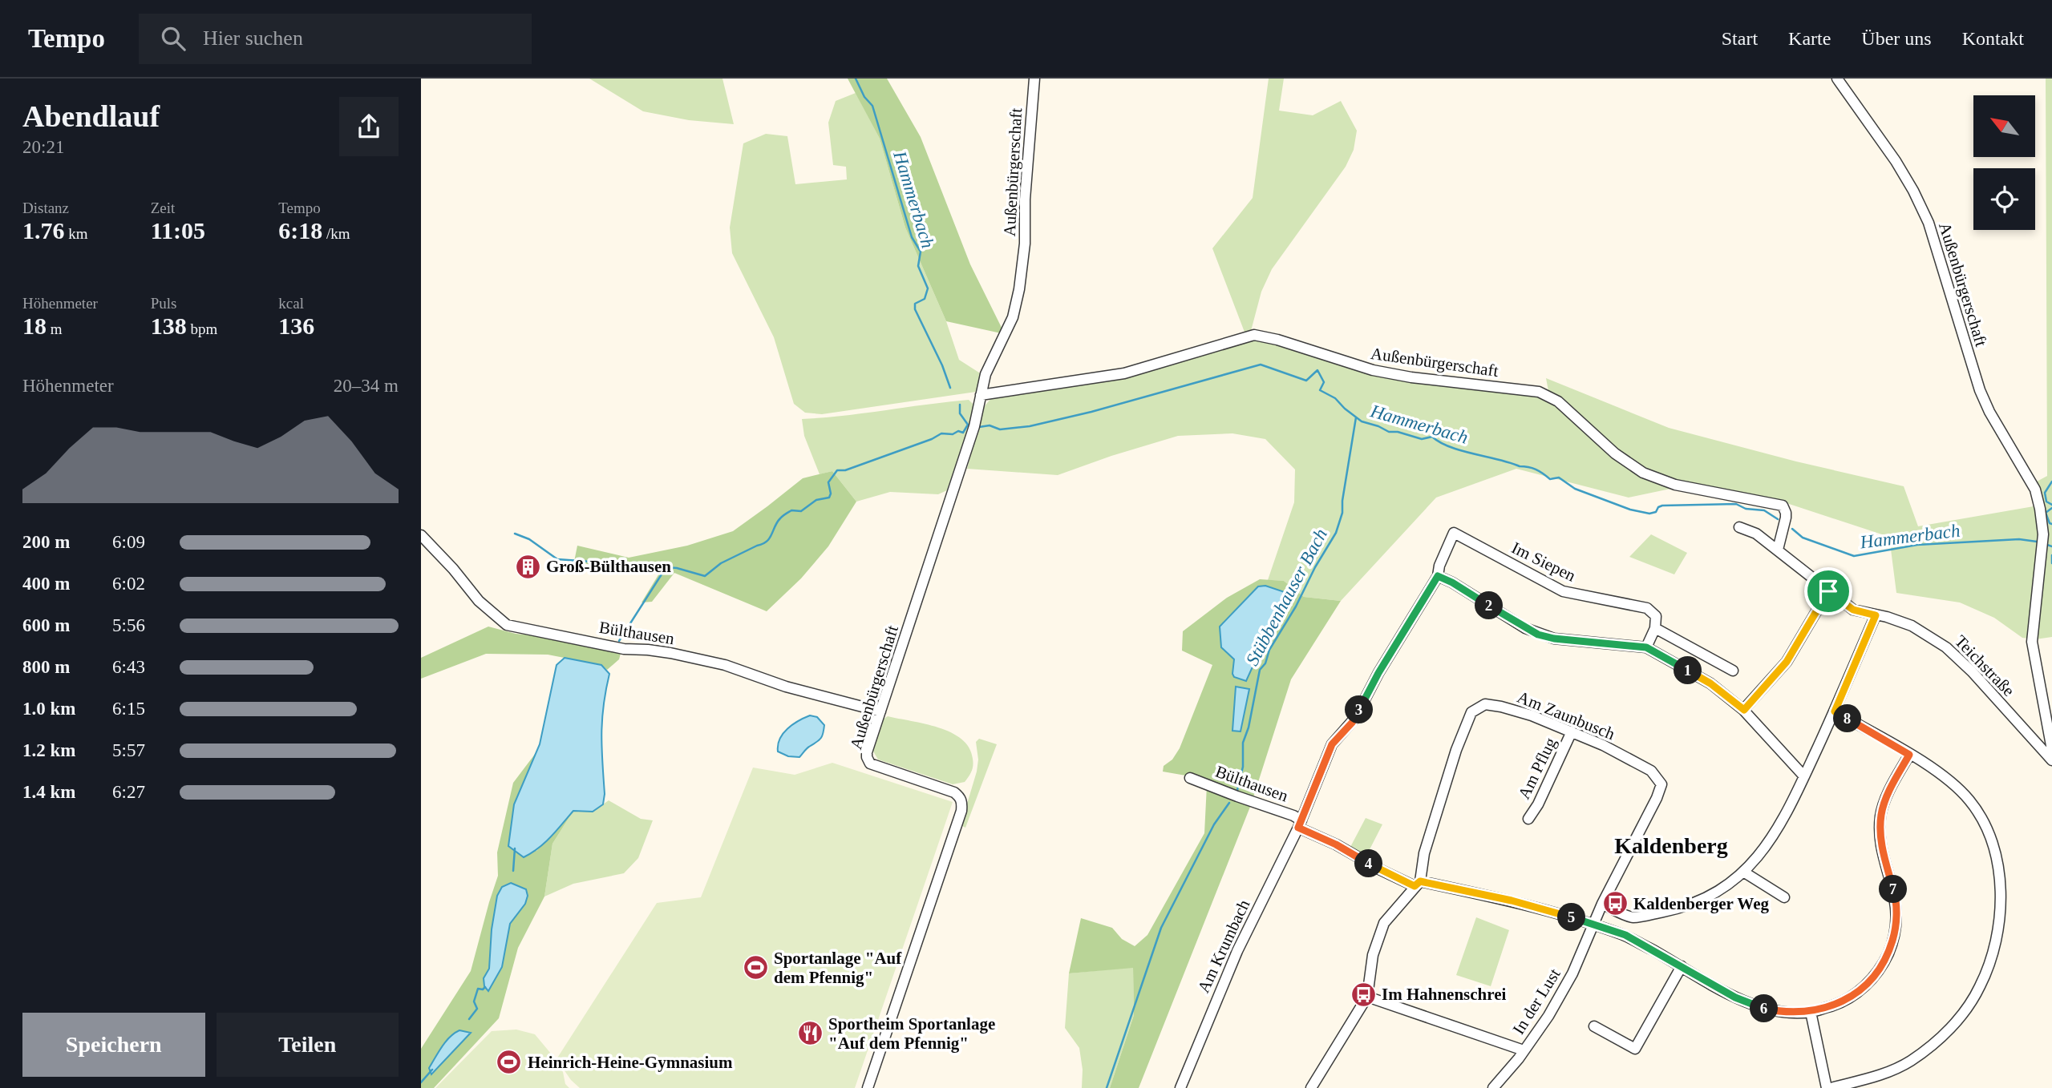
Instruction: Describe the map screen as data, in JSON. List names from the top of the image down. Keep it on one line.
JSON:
{"streets":{"street":["Außenbürgerschaft","Im Siepen","Bülthausen","Teichstraße","Am Zaunbusch","Am Pflug","Am Krumbach","In der Lust"]},"crossings":[["Außenbürgerschaft","Bülthausen"],["Außenbürgerschaft","Teichstraße"],["Im Siepen","Am Krumbach"],["Bülthausen","Am Zaunbusch"],["Bülthausen","Am Krumbach"],["Bülthausen","In der Lust"],["Am Zaunbusch","Am Pflug"],["Am Zaunbusch","In der Lust"]],"districts":["Kaldenberg"],"water":["Hammerbach","Stübbenhauser Bach"],"places":{"building":["Groß-Bülthausen"],"bus stop":["Kaldenberger Weg","Im Hahnenschrei"],"sports":["Sportanlage \"Auf dem Pfennig\"","Heinrich-Heine-Gymnasium"],"restaurant":["Sportheim Sportanlage \"Auf dem Pfennig\""]},"north":"top left","page":{"header":"Tempo","search":"Hier suchen","nav":["Start","Karte","Über uns","Kontakt"],"heading":["Abendlauf","20:21"],"stats":[["Distanz","1.76 km"],["Zeit","11:05"],["Tempo","6:18 /km"],["Höhenmeter","18 m"],["Puls","138 bpm"],["kcal","136"]],"chart":["Höhenmeter","20–34 m"],"list":[{"name":"200 m","note":"6:09"},{"name":"400 m","note":"6:02"},{"name":"600 m","note":"5:56"},{"name":"800 m","note":"6:43"},{"name":"1.0 km","note":"6:15"},{"name":"1.2 km","note":"5:57"},{"name":"1.4 km","note":"6:27"}],"pins":["2","1","3","8","4","7","5","6"],"buttons":["Speichern","Teilen"]}}
